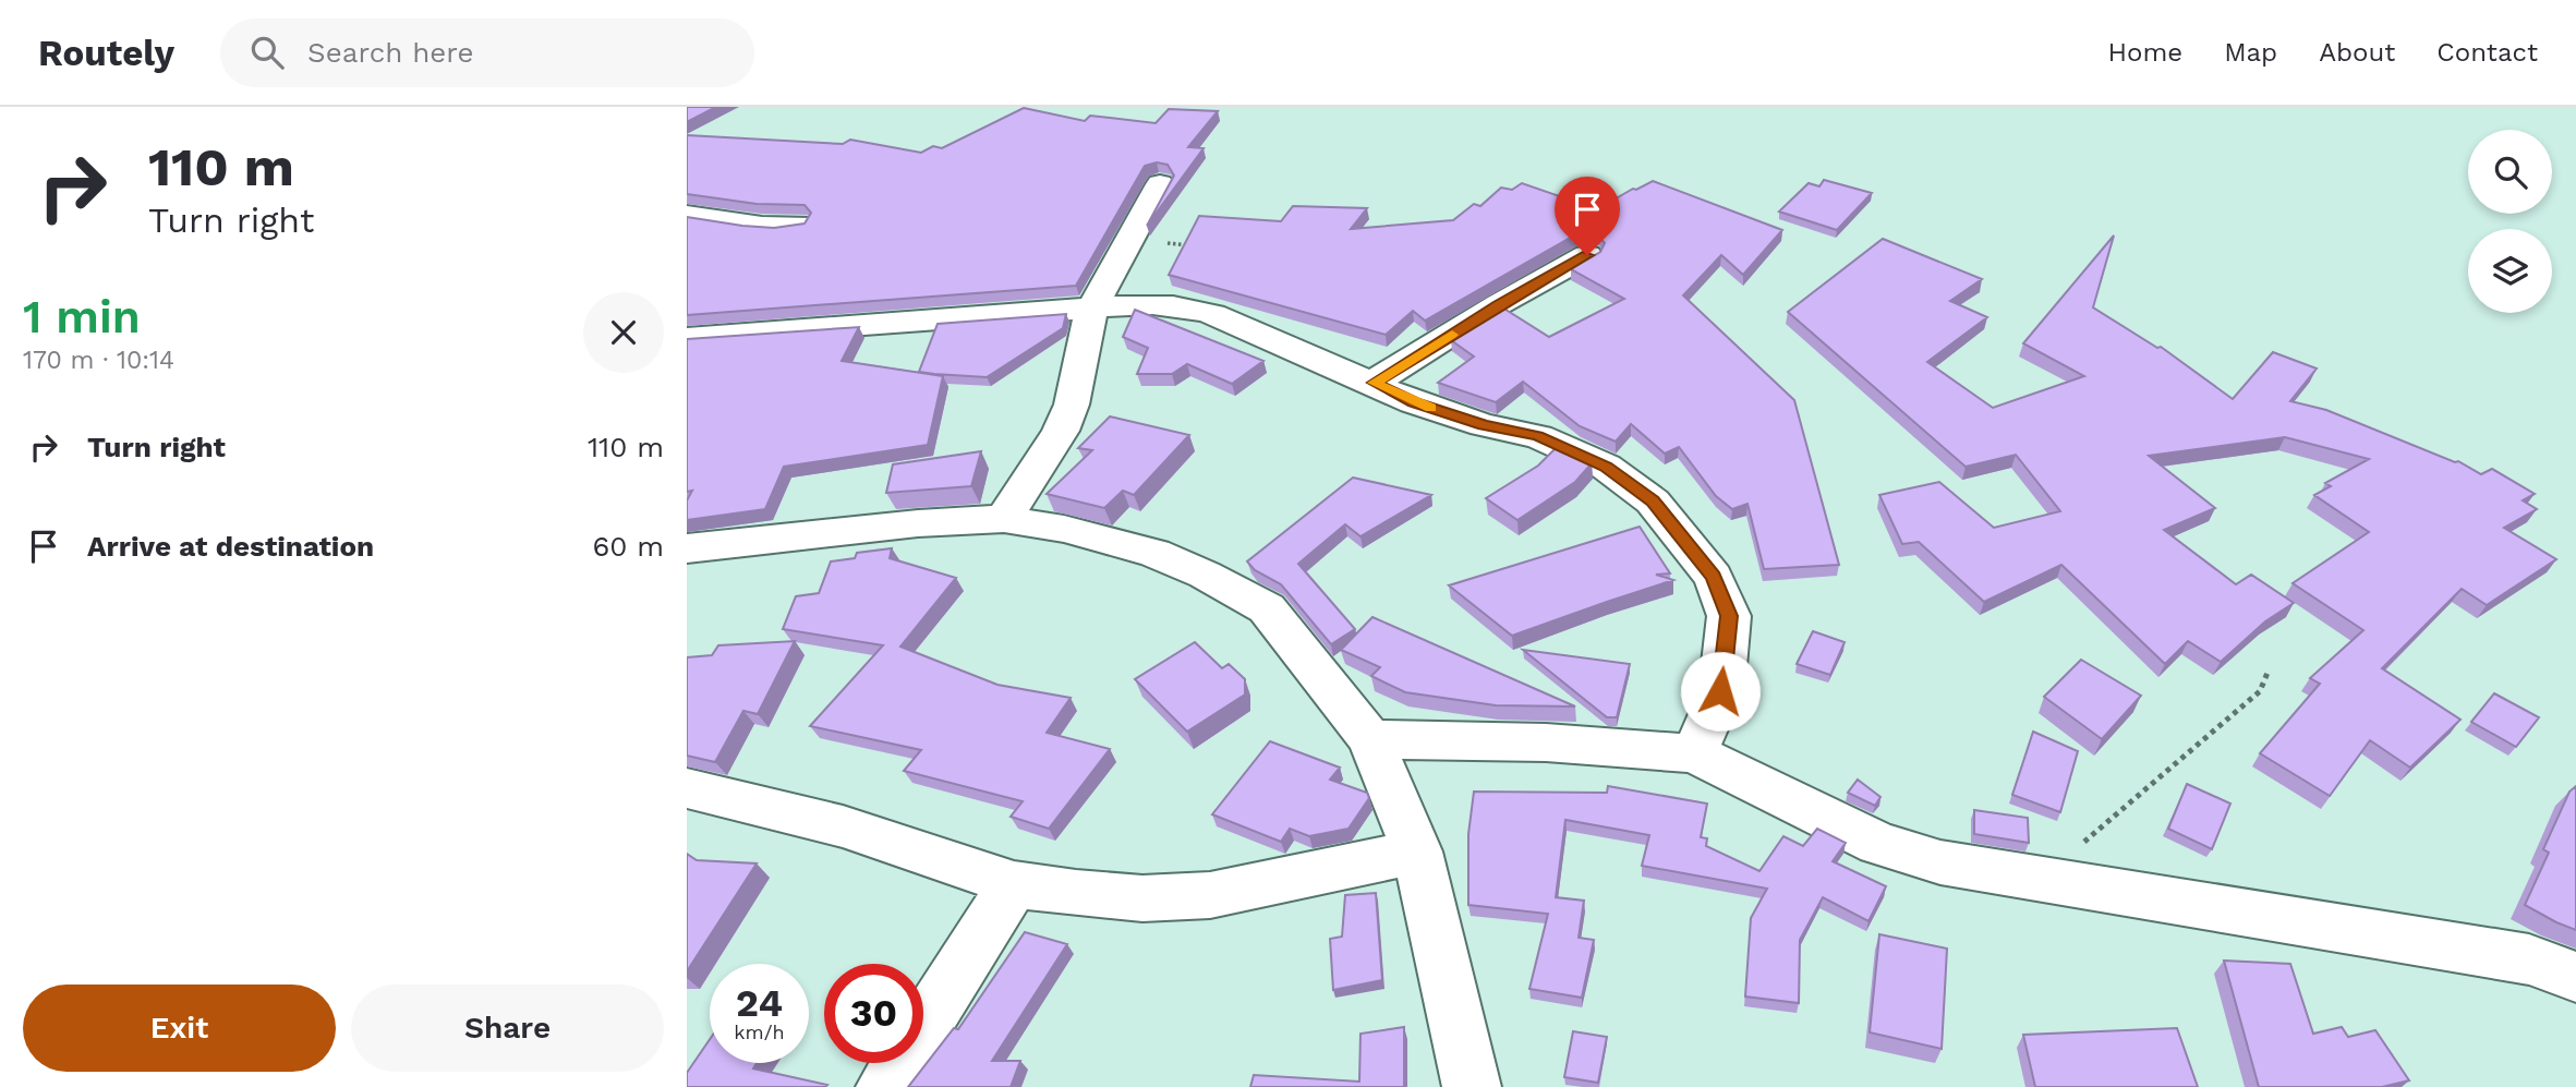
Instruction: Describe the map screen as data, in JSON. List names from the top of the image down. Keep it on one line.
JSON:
{"page":{"header":"Routely","search":"Search here","nav":["Home","Map","About","Contact"],"turn":["110 m","Turn right"],"heading":["1 min","170 m · 10:14"],"list":[{"name":"Turn right","value":"110 m"},{"name":"Arrive at destination","value":"60 m"}],"speed":"24 km/h","limit":"30","buttons":["Exit","Share"]}}
